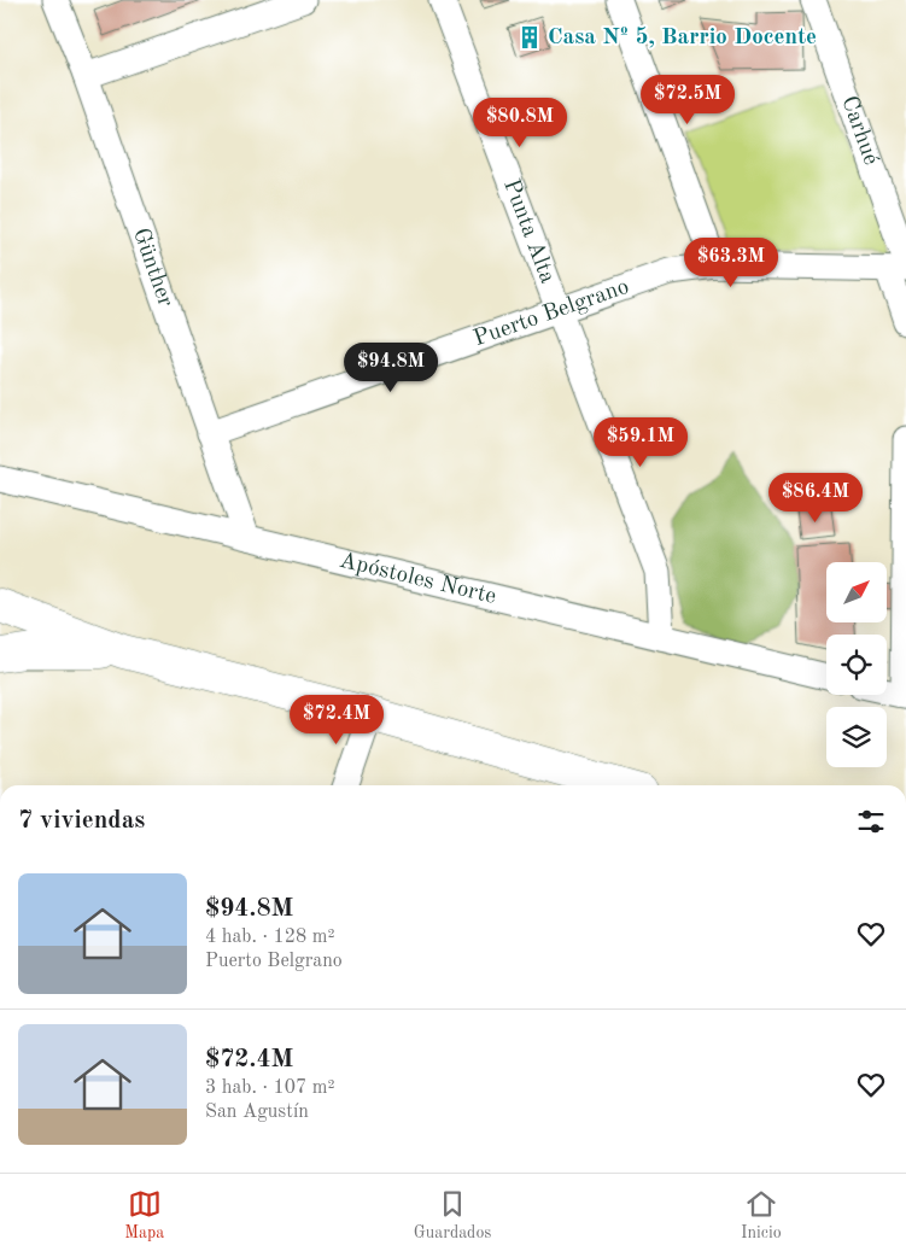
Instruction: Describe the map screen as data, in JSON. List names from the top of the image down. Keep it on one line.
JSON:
{"streets":{"street":["Carhué","Punta Alta","Günther","Puerto Belgrano","Apóstoles Norte"]},"crossings":[["Carhué","Puerto Belgrano"],["Punta Alta","Puerto Belgrano"],["Punta Alta","Apóstoles Norte"],["Günther","Puerto Belgrano"],["Günther","Apóstoles Norte"]],"places":{"building":["Casa Nº 5, Barrio Docente"]},"north":"top right","page":{"price":["$72.5M","$80.8M","$63.3M","$94.8M","$59.1M","$86.4M","$72.4M"],"heading":"7 viviendas","list":[{"name":"$94.8M","note":"4 hab. · 128 m² · Puerto Belgrano"},{"name":"$72.4M","note":"3 hab. · 107 m² · San Agustín"}],"tabs":["Mapa","Guardados","Inicio"]}}
